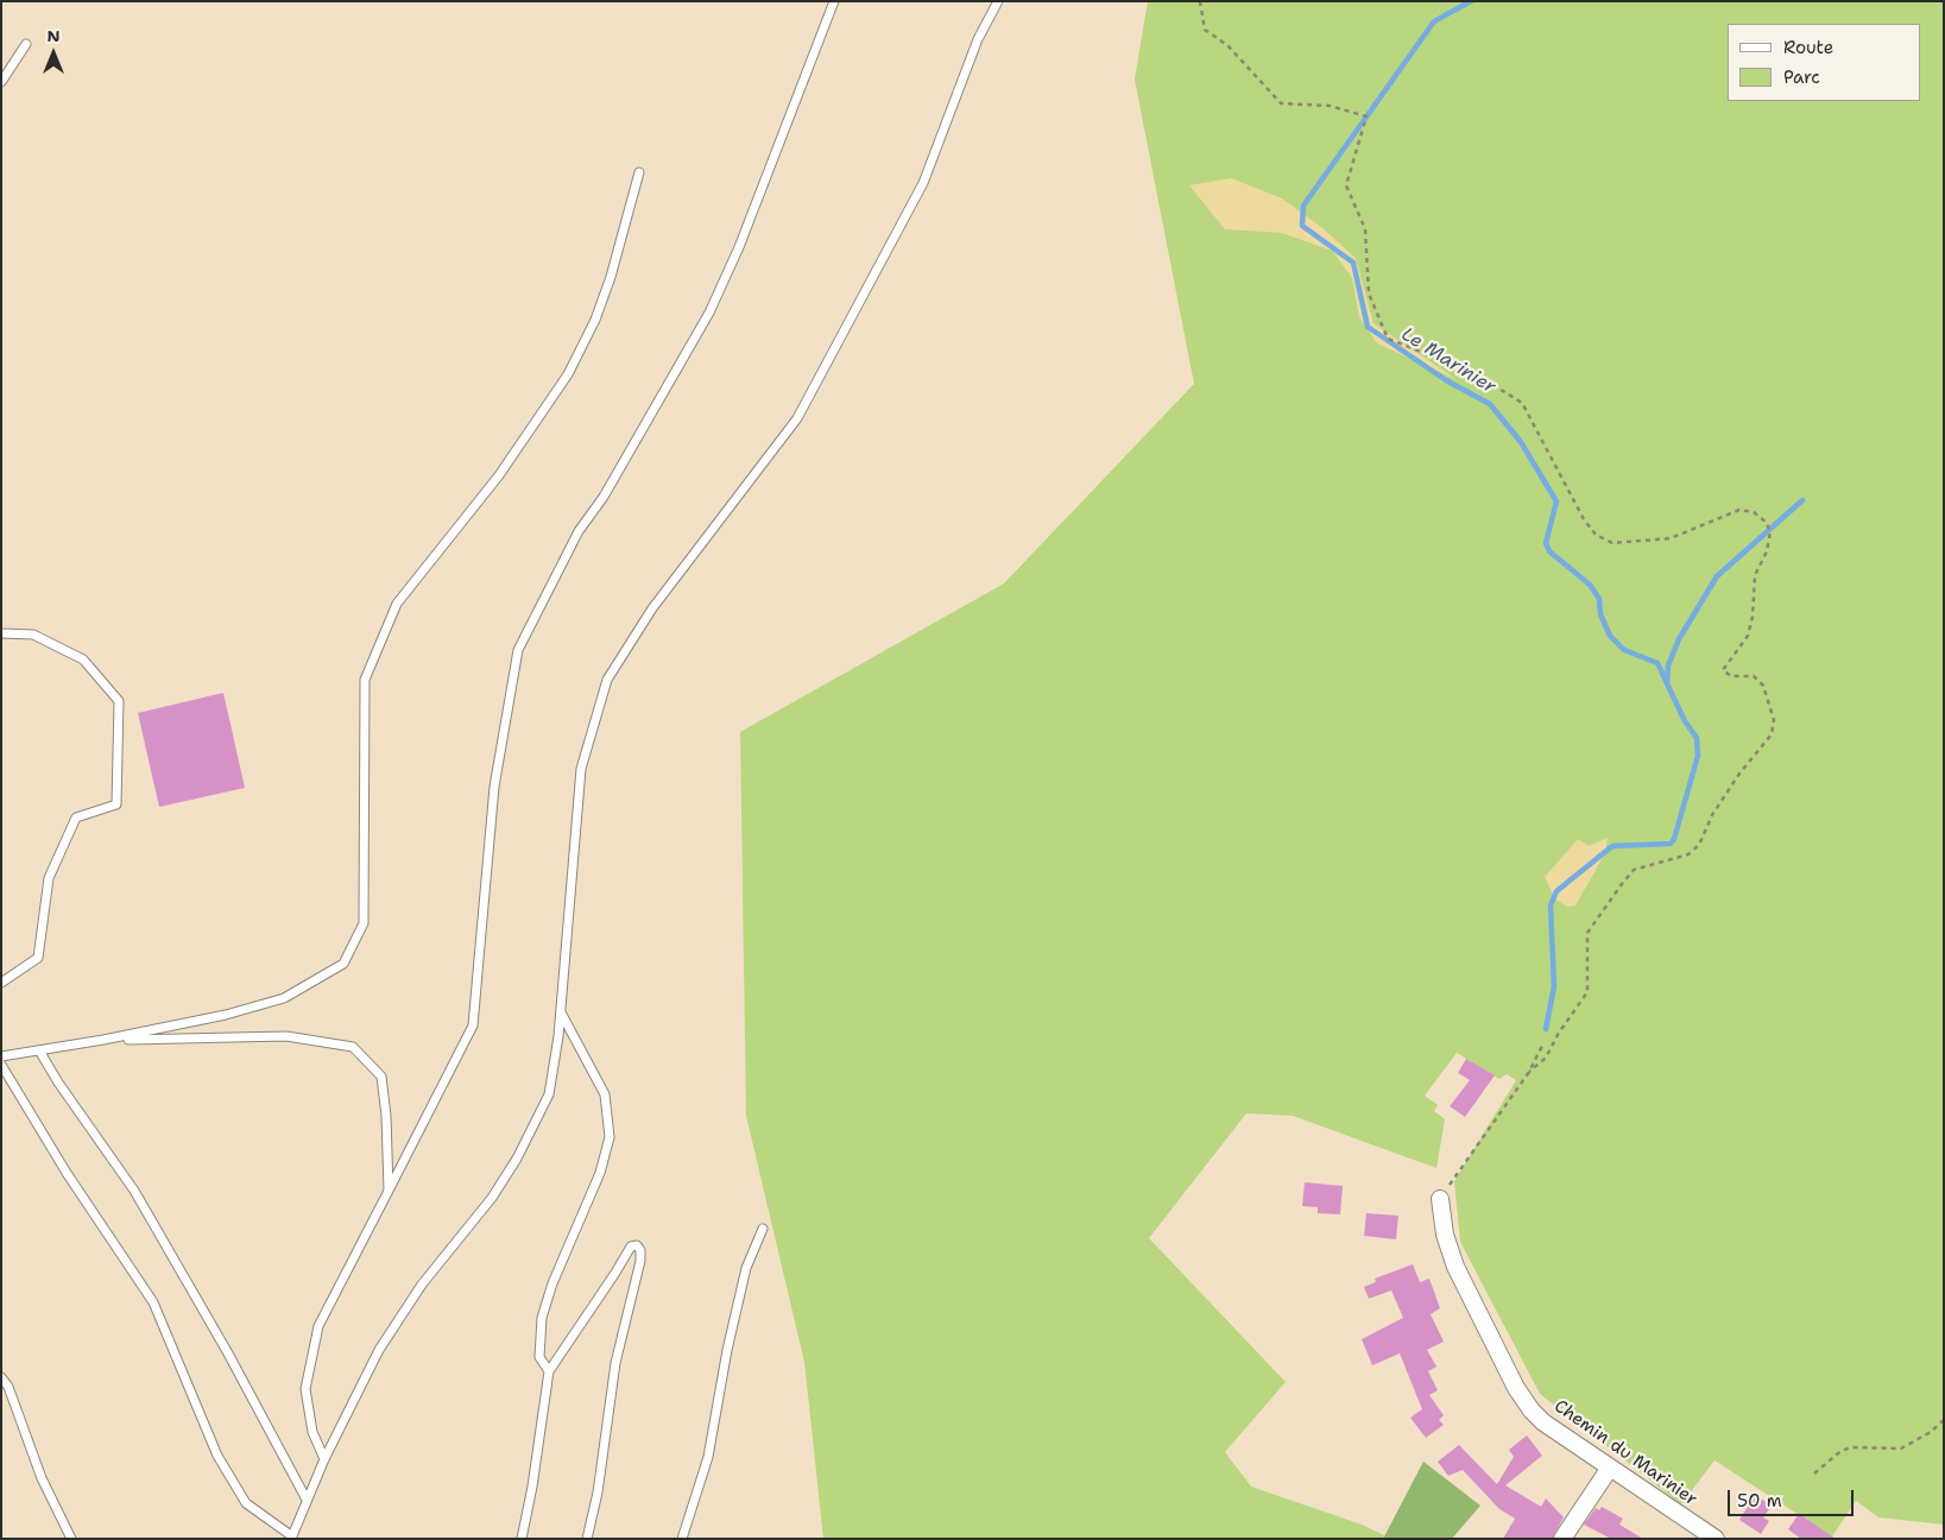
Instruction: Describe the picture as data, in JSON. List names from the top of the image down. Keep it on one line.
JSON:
{"streets":{"street":["Chemin du Marinier"]},"water":["Le Marinier"],"legend":["Route","Parc"],"scale_bar":"50 m","north":"top"}
